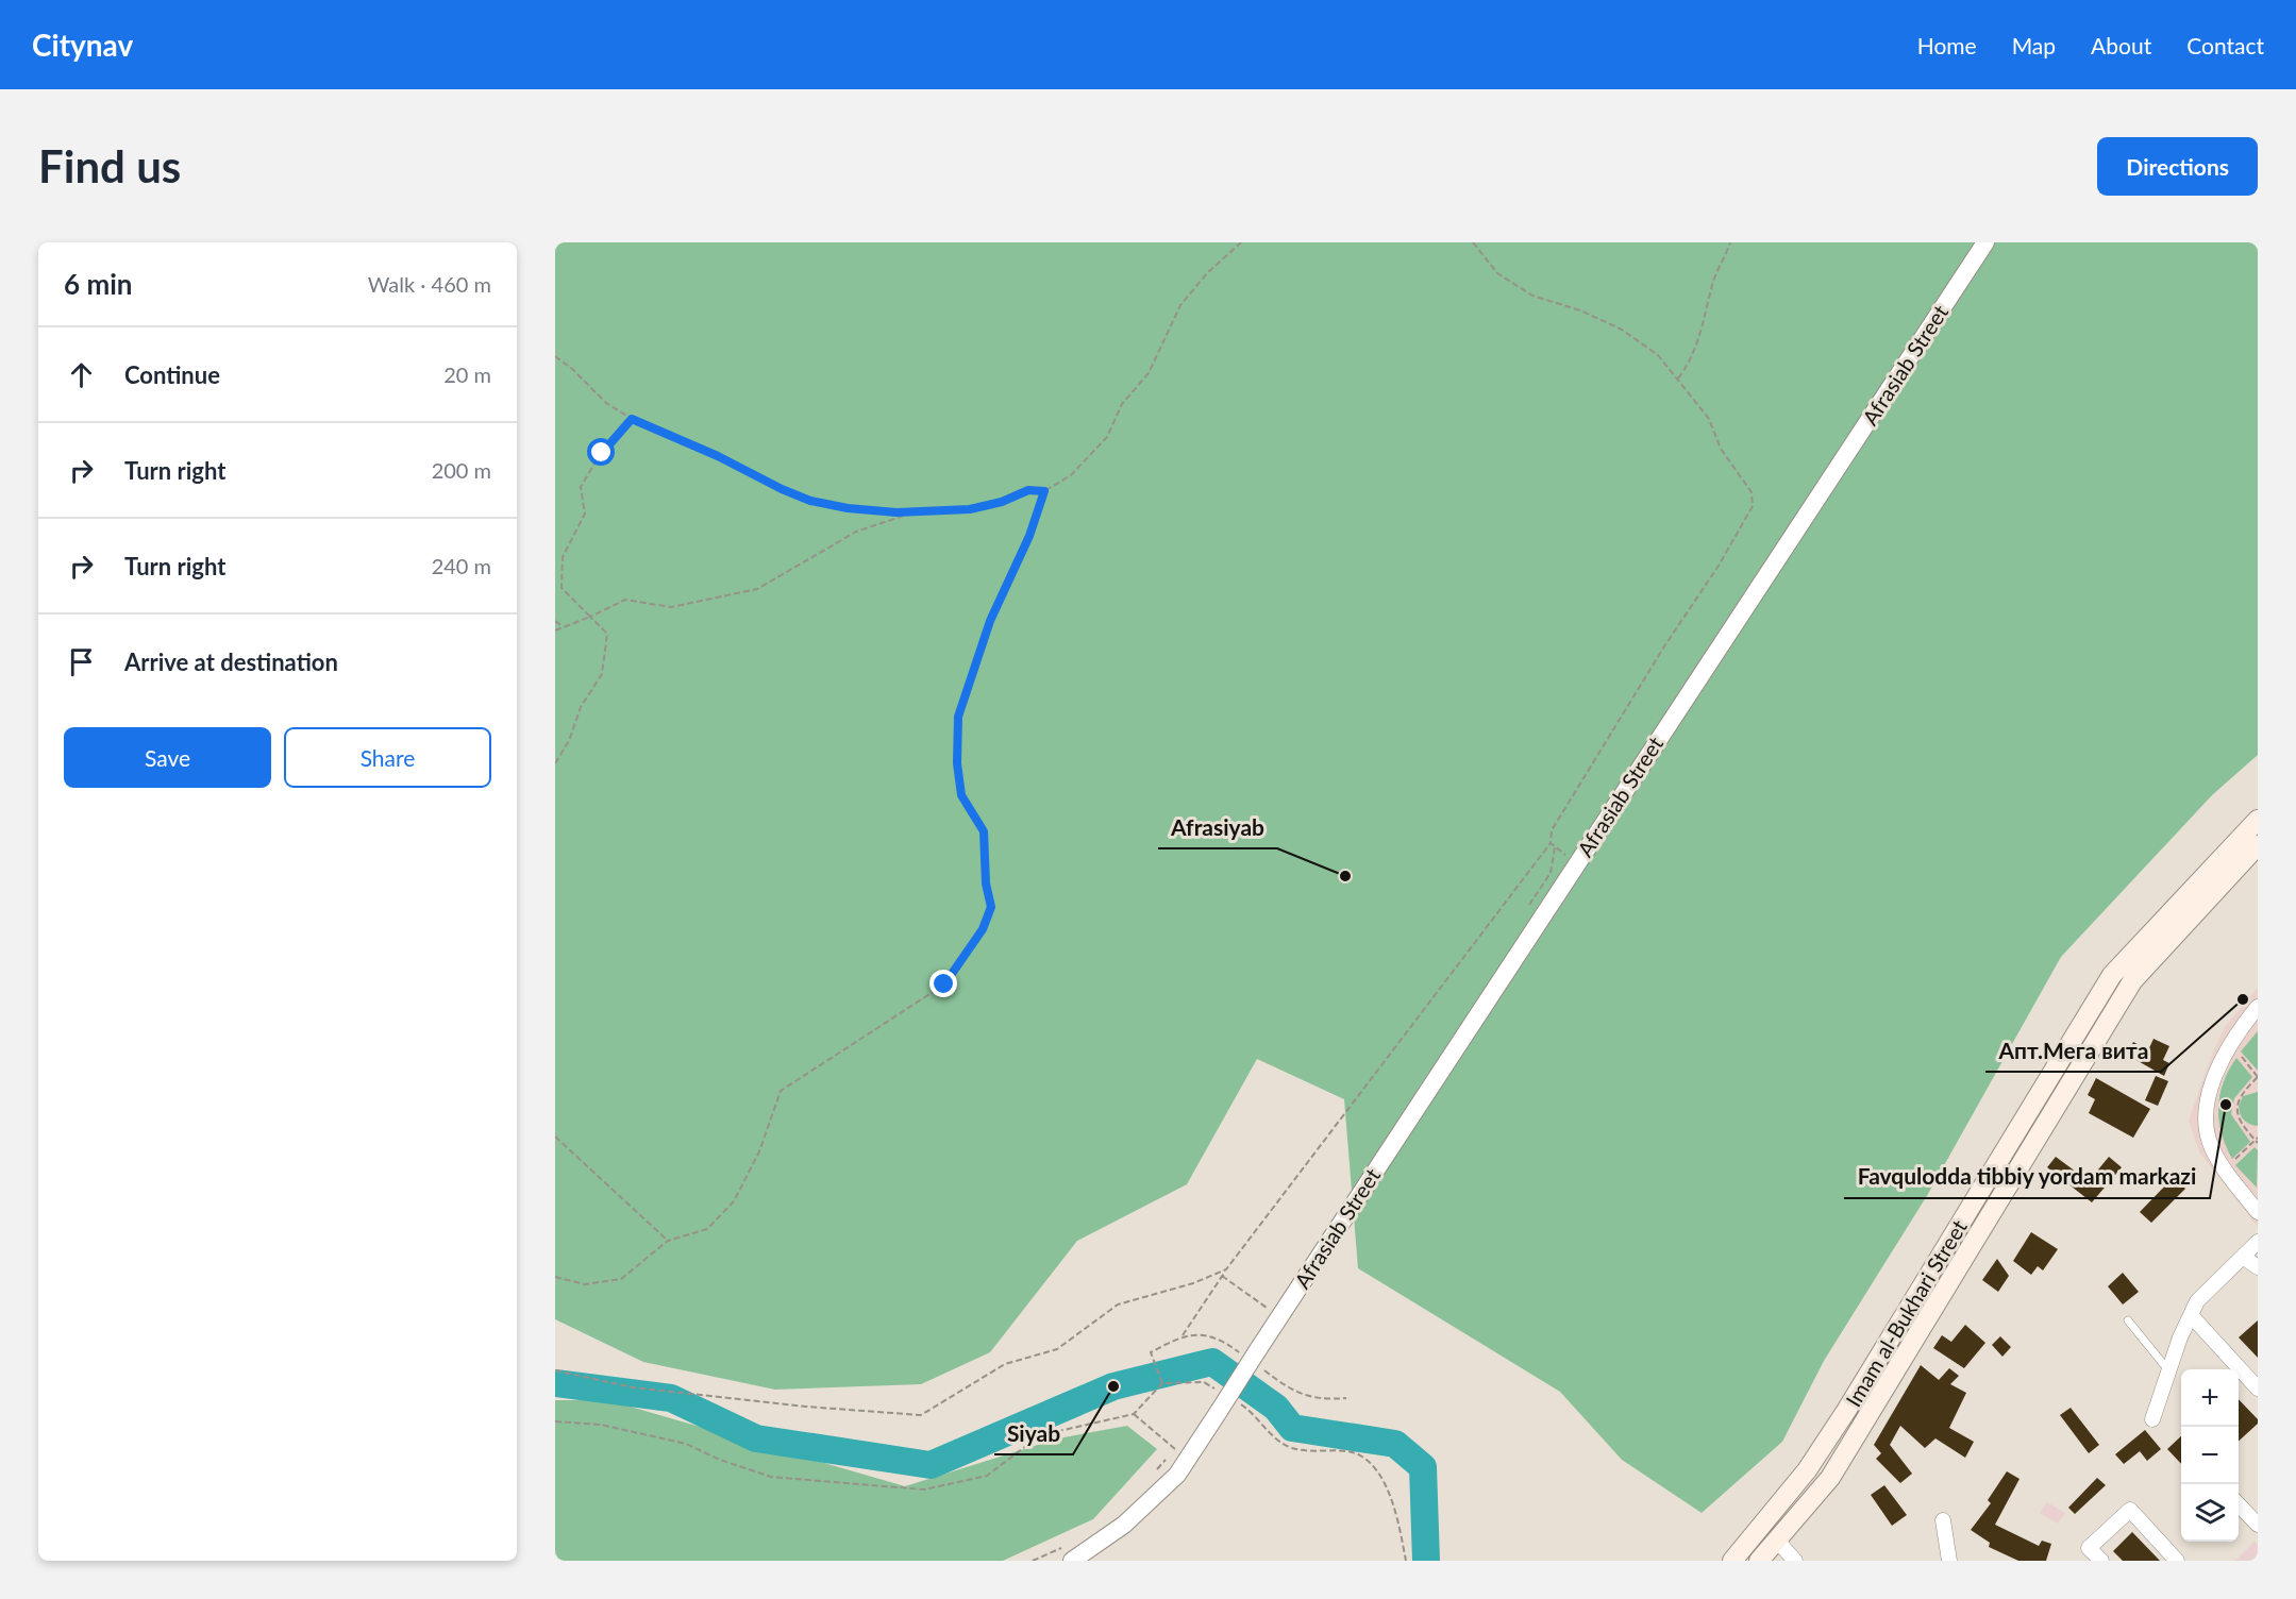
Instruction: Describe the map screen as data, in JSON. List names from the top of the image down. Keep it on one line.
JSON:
{"streets":{"main road":["Imam al-Bukhari Street"],"street":["Afrasiab Street"]},"places":["Afrasiyab","Апт.Мега вита","Favqulodda tibbiy yordam markazi","Siyab"],"page":{"header":"Citynav","nav":["Home","Map","About","Contact"],"buttons":["Directions",["Save","Share"]],"title":"Find us","heading":["6 min","Walk · 460 m"],"list":[["Continue","20 m"],["Turn right","200 m"],["Turn right","240 m"],"Arrive at destination"],"map_buttons":["+","−"]}}
